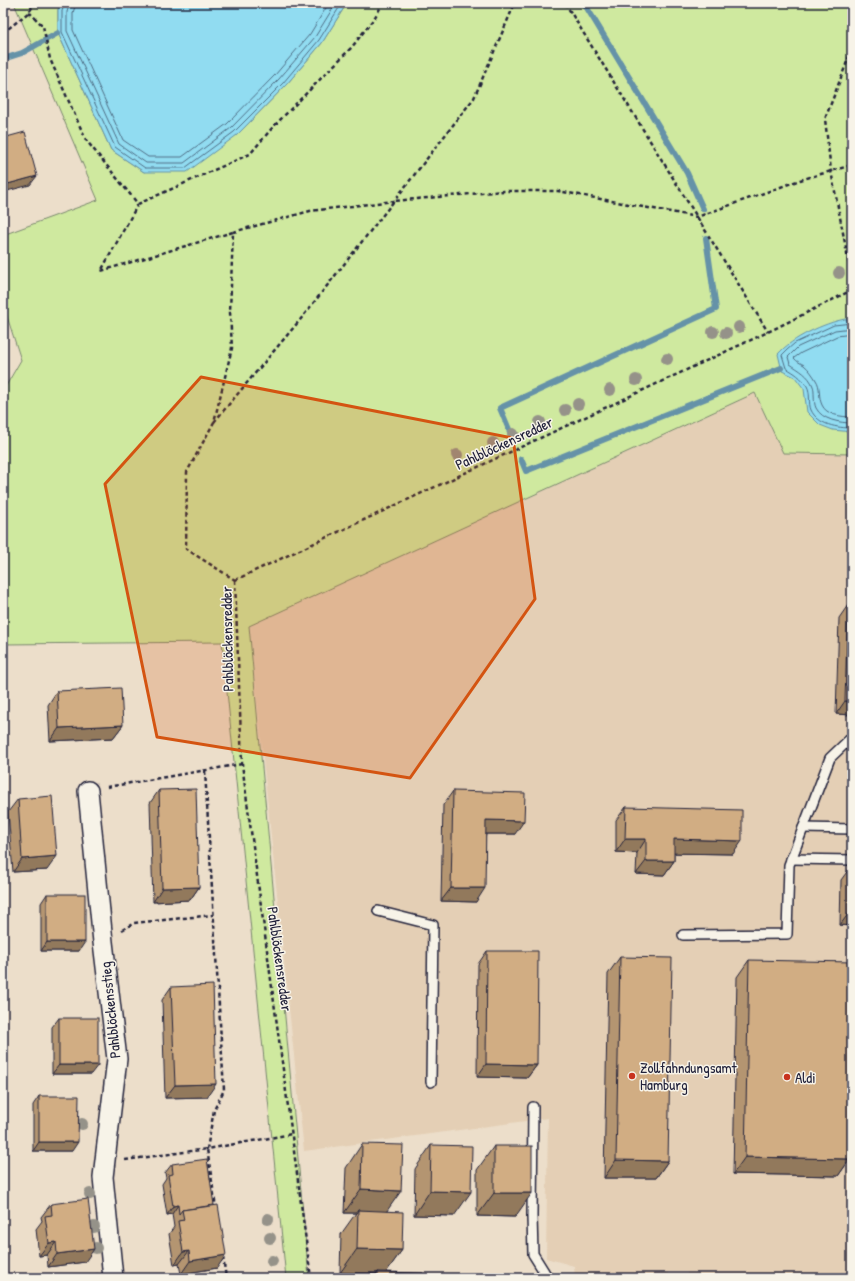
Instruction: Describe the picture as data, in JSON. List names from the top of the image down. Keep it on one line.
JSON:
{"streets":{"street":["Pahlblöckensstieg"],"path":["Pahlblöckensredder"]},"places":["Zollfahndungsamt Hamburg","Aldi"]}
